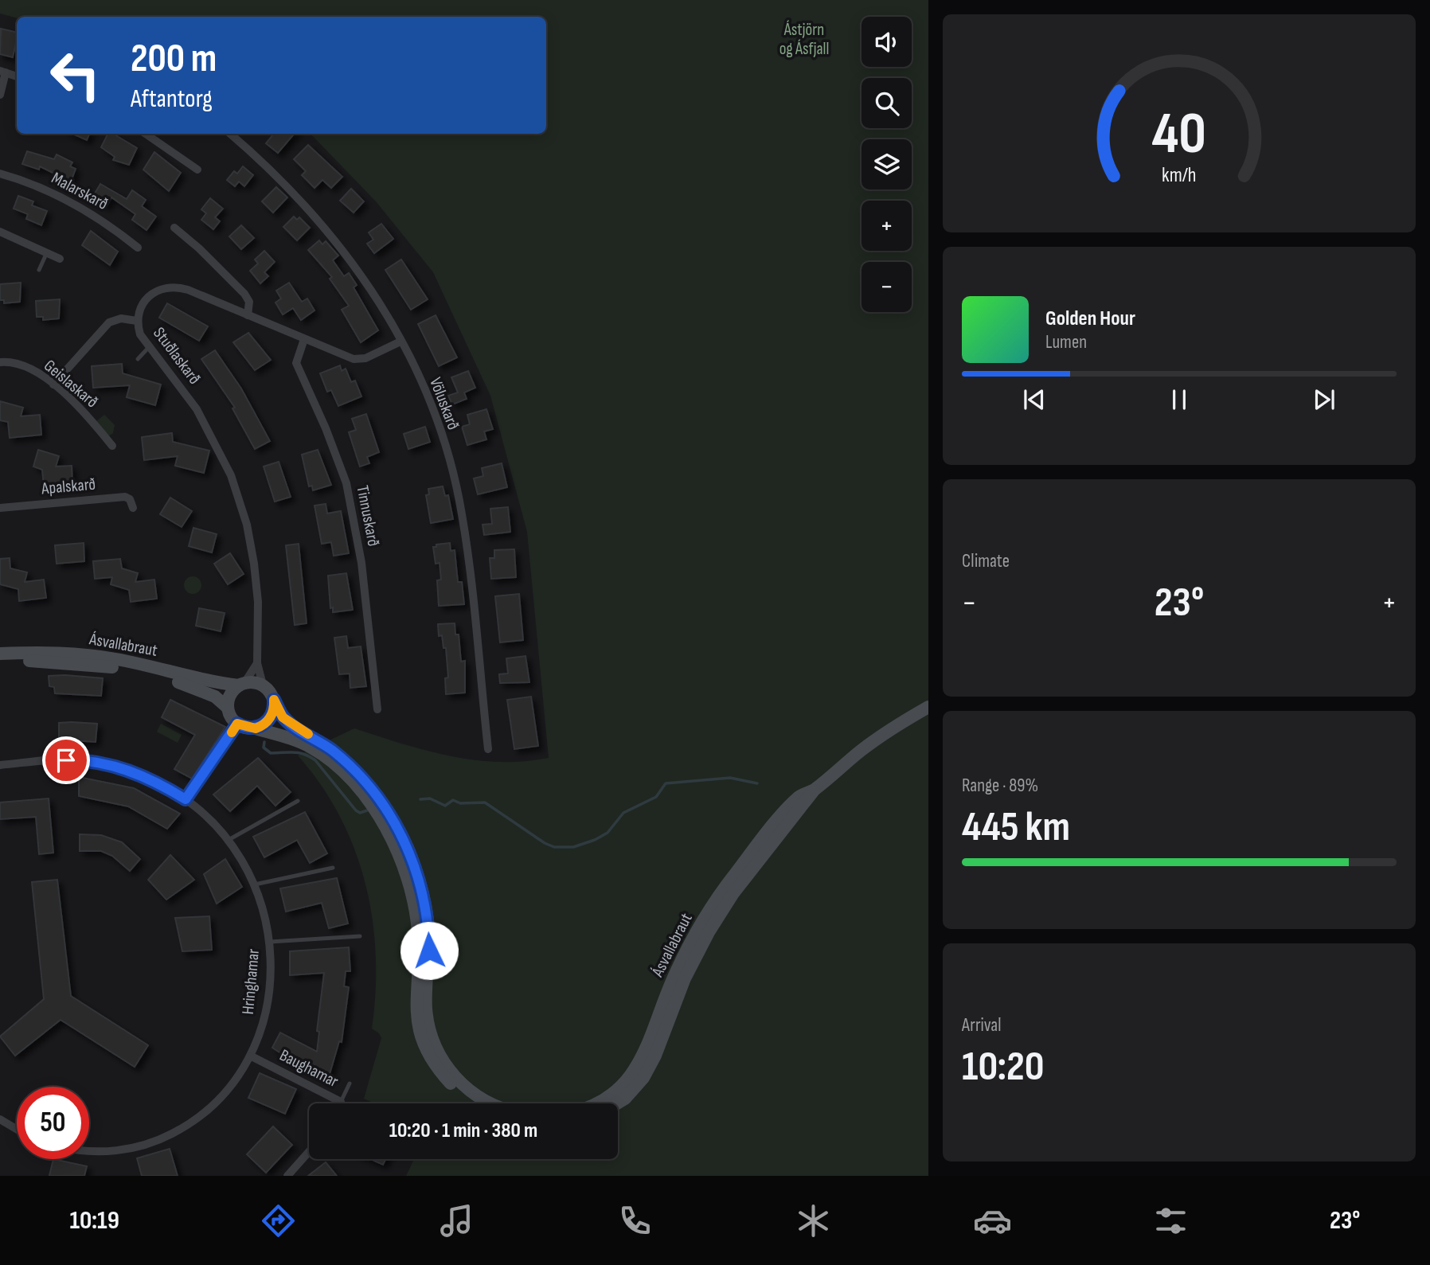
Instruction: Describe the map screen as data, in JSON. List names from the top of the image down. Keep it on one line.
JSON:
{"streets":{"main road":["Ásvallabraut"],"street":["Malarskarð","Stuðlaskarð","Geislaskarð","Völuskarð","Apalskarð","Tinnuskarð","Hringhamar","Baughamar"]},"crossings":[["Stuðlaskarð","Völuskarð"],["Stuðlaskarð","Tinnuskarð"],["Stuðlaskarð","Ásvallabraut"],["Hringhamar","Baughamar"]],"parks":["Ástjörn og Ásfjall"],"page":{"map_buttons":["+","−"],"turn":["200 m","Aftantorg"],"song":["Golden Hour","Lumen"],"tile":["Climate",["Range · 89%","445 km"],["Arrival","10:20"]],"heat":["−","23°","+"],"limit":"50","trip":"10:20 · 1 min · 380 m","tabs":["10:19","23°"],"gauge":["40","km/h"]}}
